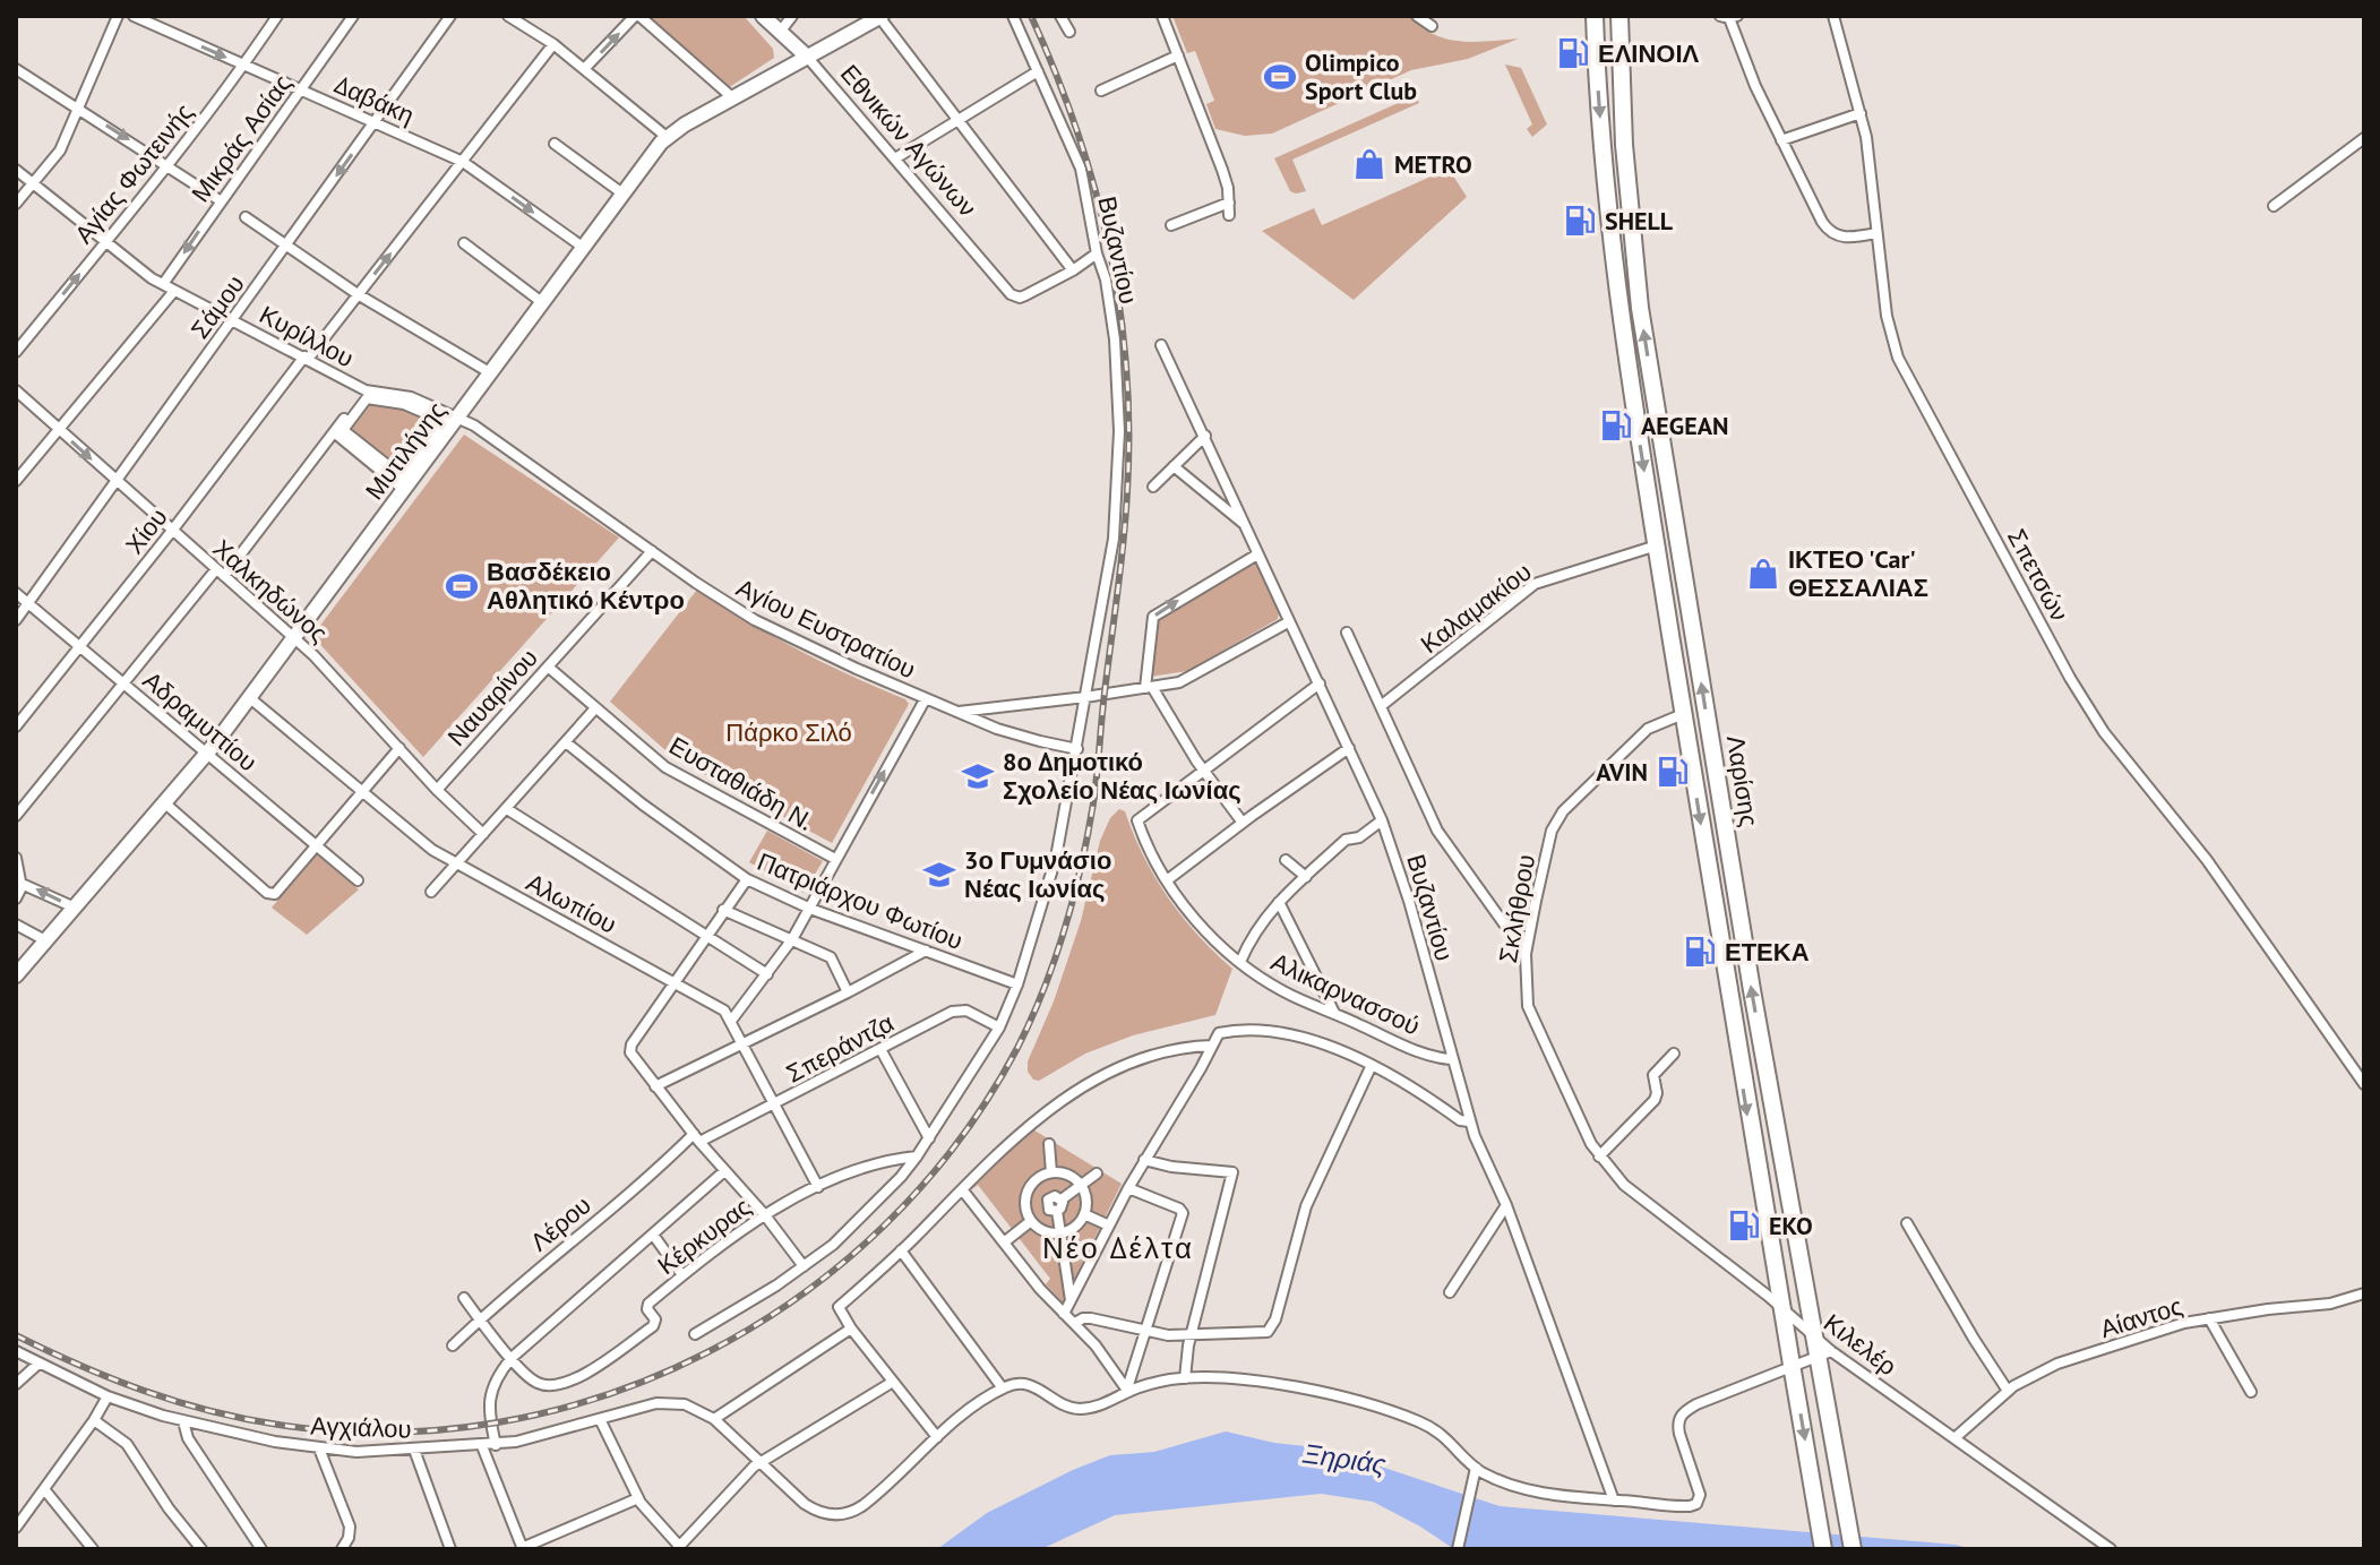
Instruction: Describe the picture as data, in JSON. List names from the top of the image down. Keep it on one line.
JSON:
{"streets":{"main road":["Λαρίσης"],"street":["Δαβάκη","Μικράς Ασίας","Εθνικών Αγώνων","Αγίας Φωτεινής","Βυζαντίου","Σάμου","Κυρίλλου","Μυτιλήνης","Χίου","Σπετσών","Χαλκηδώνος","Καλαμακίου","Αγίου Ευστρατίου","Ναυαρίνου","Αδραμυττίου","Ευσταθιάδη Ν.","Πατριάρχου Φωτίου","Αλωπίου","Σκλήθρου","Αλικαρνασσού","Σπεράντζα","Λέρου","Κέρκυρας","Αίαντος","Κιλελέρ","Αγχιάλου"]},"crossings":[["Δαβάκη","Μικράς Ασίας"],["Δαβάκη","Αγίας Φωτεινής"],["Δαβάκη","Σάμου"],["Δαβάκη","Μυτιλήνης"],["Δαβάκη","Χίου"],["Μικράς Ασίας","Κυρίλλου"],["Εθνικών Αγώνων","Μυτιλήνης"],["Αγίας Φωτεινής","Κυρίλλου"],["Βυζαντίου","Αγίου Ευστρατίου"],["Βυζαντίου","Πατριάρχου Φωτίου"],["Βυζαντίου","Αλικαρνασσού"],["Βυζαντίου","Σπεράντζα"],["Σάμου","Κυρίλλου"],["Σάμου","Χαλκηδώνος"],["Σάμου","Αδραμυττίου"],["Κυρίλλου","Μυτιλήνης"],["Κυρίλλου","Χίου"],["Κυρίλλου","Αγίου Ευστρατίου"],["Μυτιλήνης","Χαλκηδώνος"],["Μυτιλήνης","Αγίου Ευστρατίου"],["Μυτιλήνης","Αδραμυττίου"],["Μυτιλήνης","Αλωπίου"],["Χίου","Χαλκηδώνος"],["Χίου","Αδραμυττίου"],["Χαλκηδώνος","Ναυαρίνου"],["Καλαμακίου","Λαρίσης"],["Αγίου Ευστρατίου","Ναυαρίνου"],["Ναυαρίνου","Ευσταθιάδη Ν."],["Λαρίσης","Σκλήθρου"],["Λαρίσης","Κιλελέρ"],["Αλωπίου","Σπεράντζα"],["Αλωπίου","Κέρκυρας"],["Σκλήθρου","Κιλελέρ"],["Σπεράντζα","Λέρου"],["Αίαντος","Κιλελέρ"]],"districts":["Νέο Δέλτα"],"water":["Ξηριάς"],"parks":["Πάρκο Σιλό"],"places":{"fuel station":["ΕΛΙΝΟΙΛ","SHELL","AEGEAN","AVIN","ΕΤΕΚΑ","EKO"],"sports":["Olimpico Sport Club","Βασδέκειο Αθλητικό Κέντρο"],"shop":["METRO","ΙΚΤΕΟ 'Car' ΘΕΣΣΑΛΙΑΣ"],"school or university":["8ο Δημοτικό Σχολείο Νέας Ιωνίας","3ο Γυμνάσιο Νέας Ιωνίας"]}}
